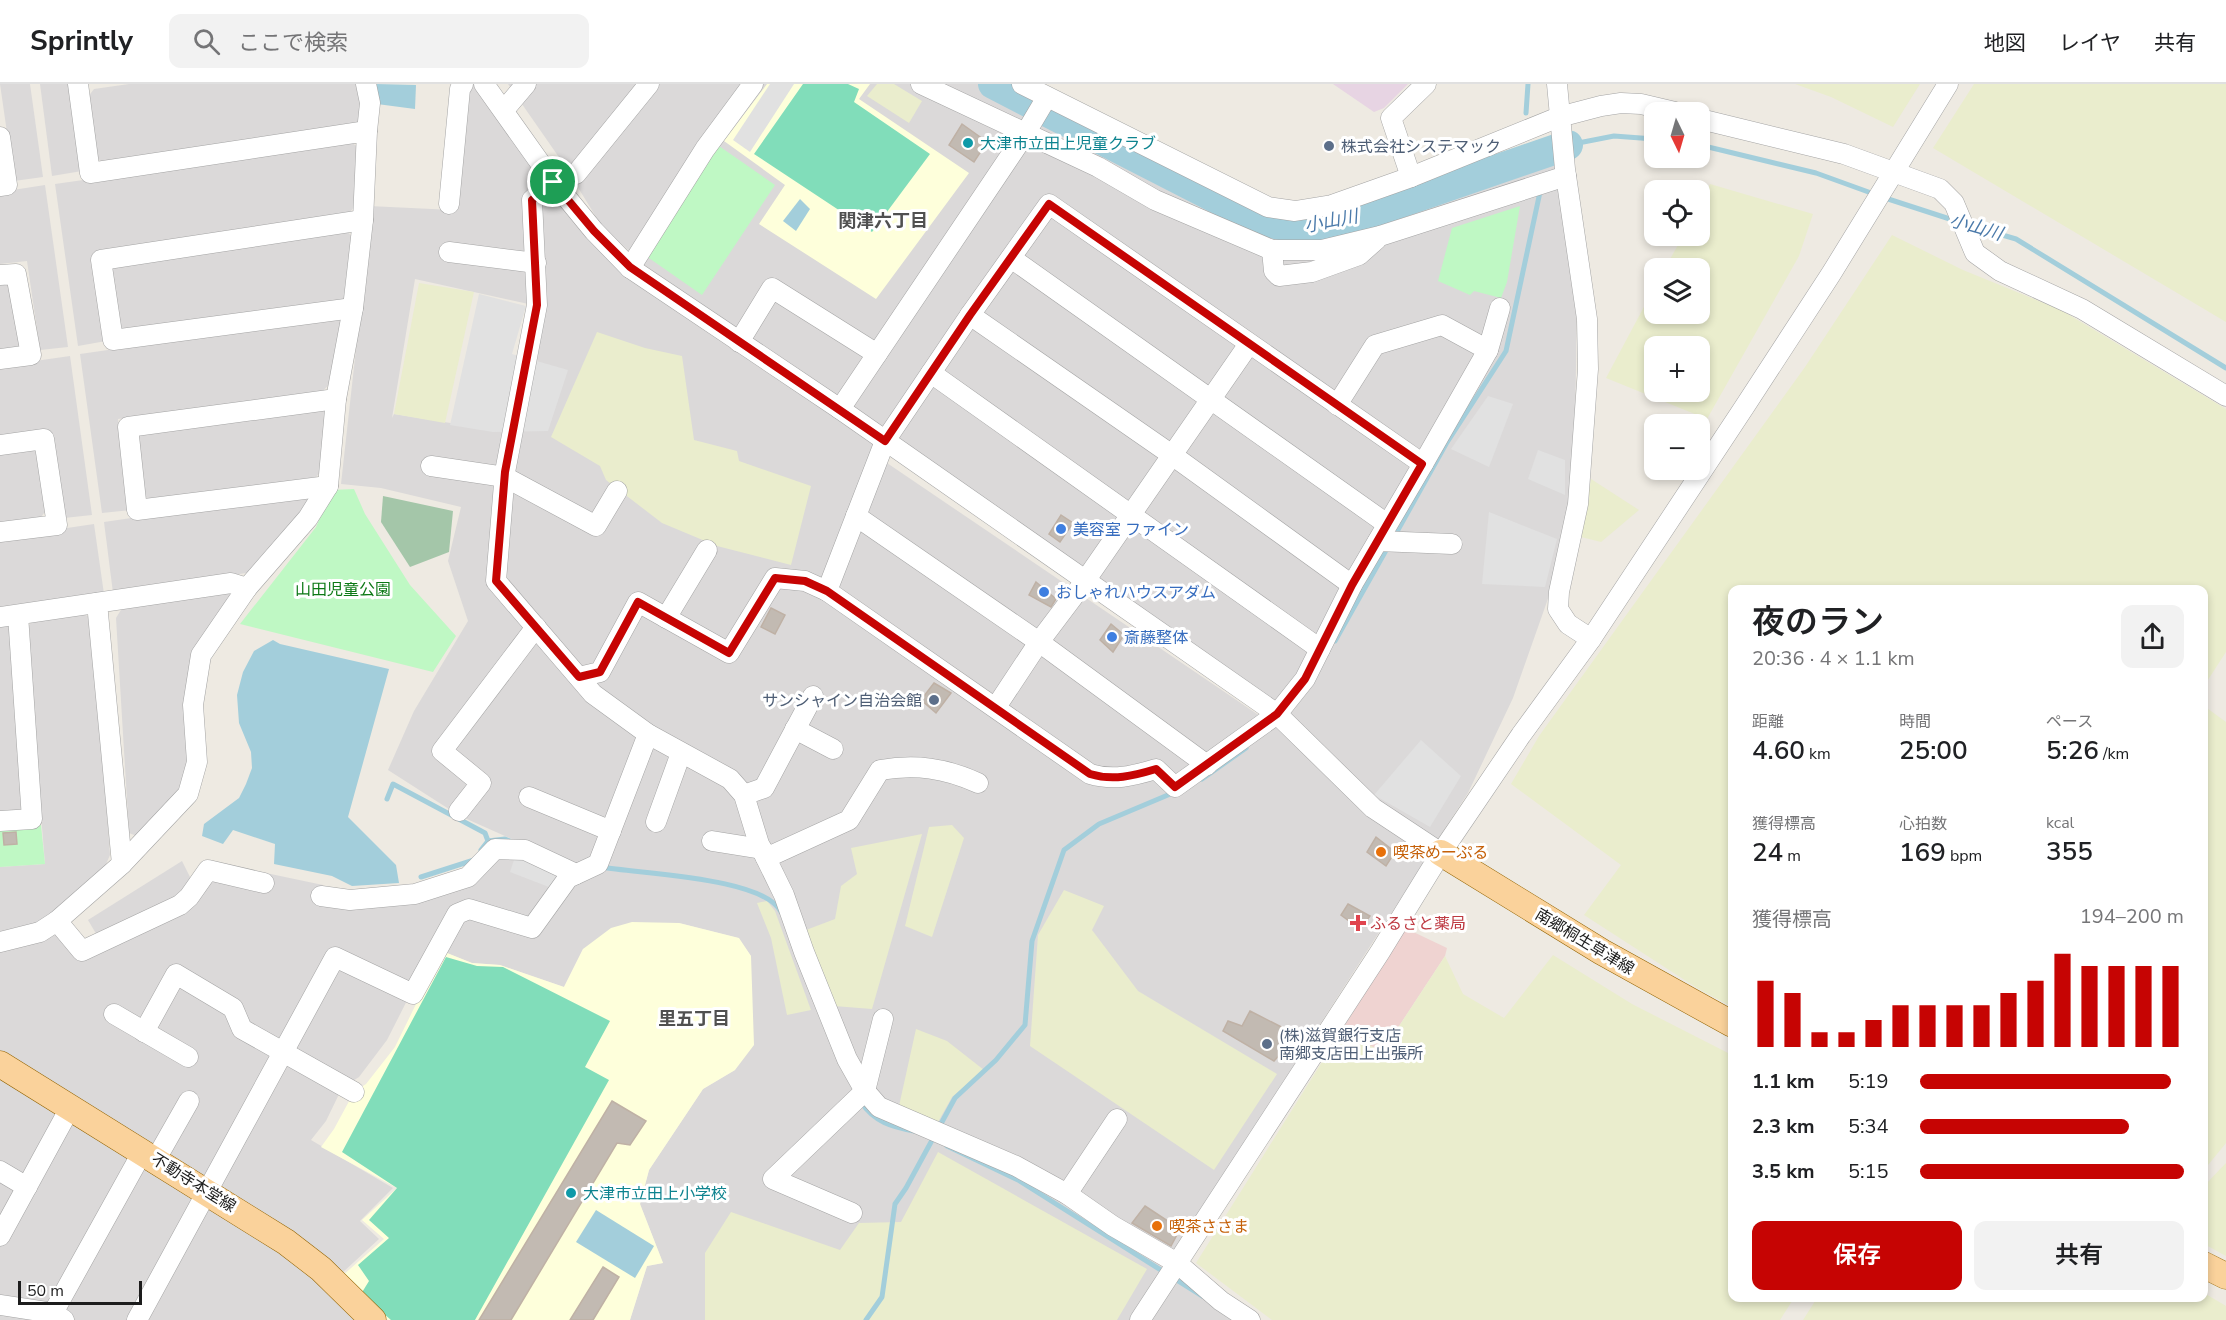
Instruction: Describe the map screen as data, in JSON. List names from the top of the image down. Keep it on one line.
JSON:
{"streets":{"main road":["南郷桐生草津線","不動寺本堂線"]},"districts":["関津六丁目","里五丁目"],"water":["小山川"],"parks":["山田児童公園"],"places":{"other":["大津市立田上児童クラブ","株式会社システマック","美容室 ファイン","おしゃれハウスアダム","斎藤整体","サンシャイン自治会館","喫茶めーぷる","(株)滋賀銀行支店 南郷支店田上出張所","大津市立田上小学校","喫茶ささま"],"health":["ふるさと薬局"]},"scale_bar":"50 m","north":"bottom","page":{"header":"Sprintly","search":"ここで検索","nav":["地図","レイヤ","共有"],"map_buttons":["+","−"],"heading":["夜のラン","20:36 · 4 × 1.1 km"],"stats":[["距離","4.60 km"],["時間","25:00"],["ペース","5:26 /km"],["獲得標高","24 m"],["心拍数","169 bpm"],["kcal","355"]],"chart":["獲得標高","194–200 m"],"list":[{"name":"1.1 km","note":"5:19"},{"name":"2.3 km","note":"5:34"},{"name":"3.5 km","note":"5:15"}],"buttons":["保存","共有"],"scale":"50 m"}}
